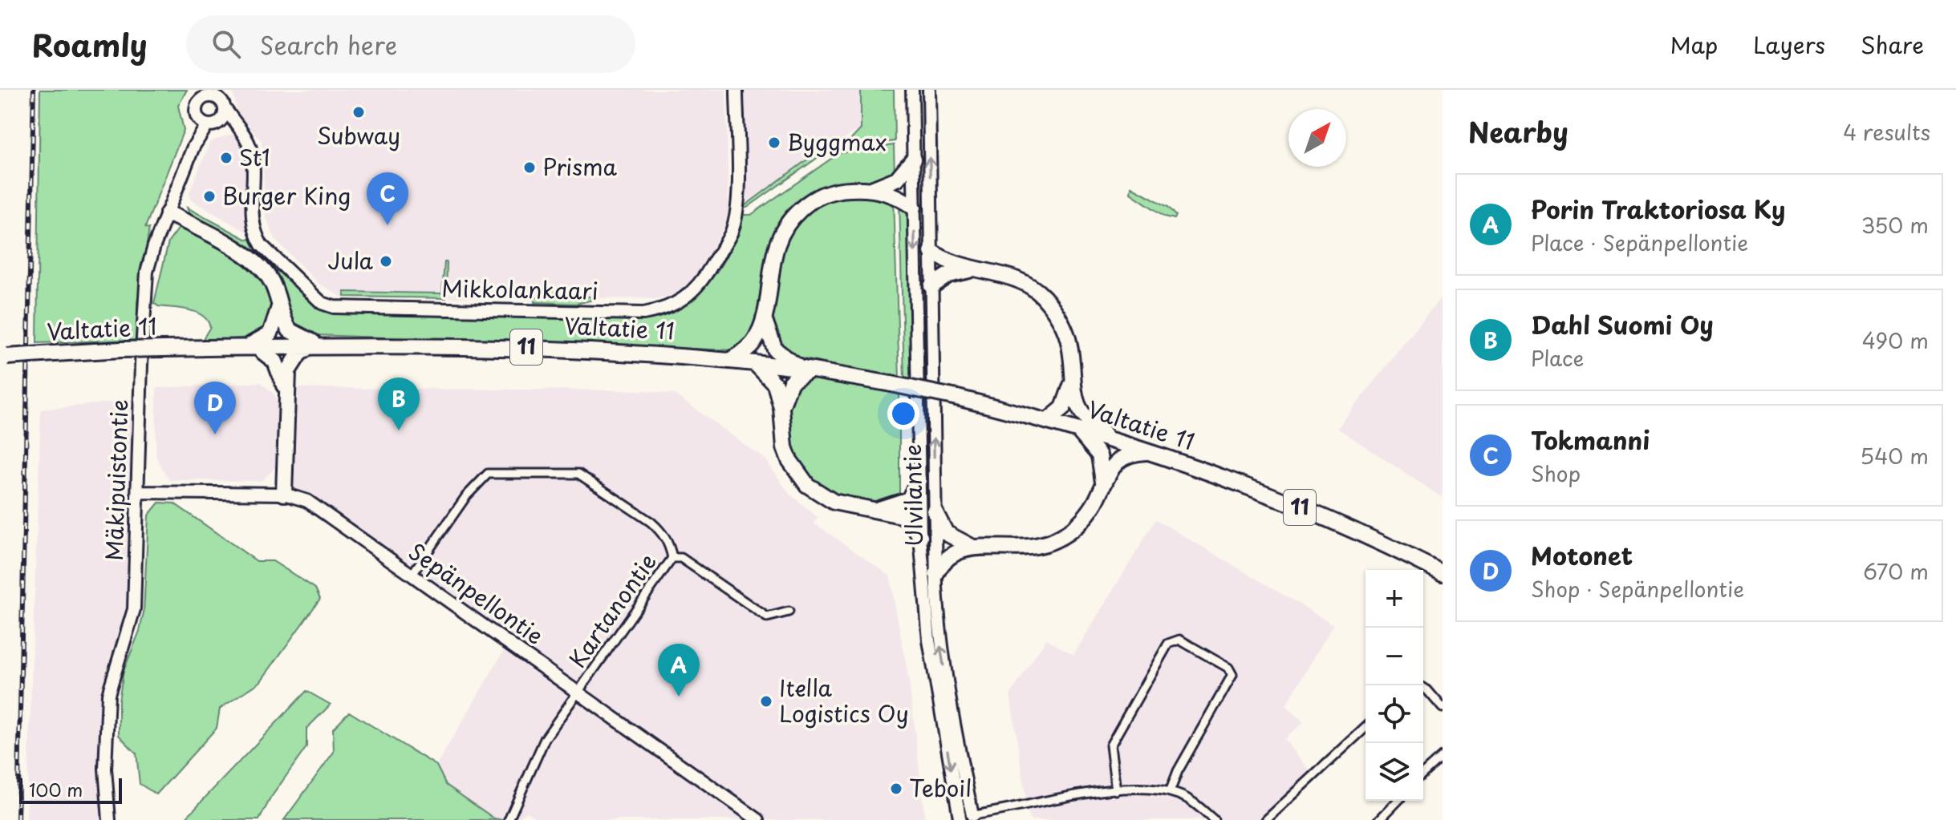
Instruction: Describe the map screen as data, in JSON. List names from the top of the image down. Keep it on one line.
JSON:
{"streets":{"highway":["Valtatie 11","11"],"street":["Mikkolankaari","Mäkipuistontie","Ulvilantie","Sepänpellontie","Kartanontie"]},"crossings":[["Mikkolankaari","Mäkipuistontie"],["Mäkipuistontie","Sepänpellontie"],["Sepänpellontie","Kartanontie"]],"places":["Subway","Byggmax","St1","Prisma","Burger King","Jula","Itella Logistics Oy","Teboil"],"scale_bar":"100 m","north":"top right","page":{"header":"Roamly","search":"Search here","nav":["Map","Layers","Share"],"heading":["Nearby","4 results"],"pins":["C","B","D","A"],"list":[{"mark":"A","name":"Porin Traktoriosa Ky","note":"Place · Sepänpellontie","value":"350 m"},{"mark":"B","name":"Dahl Suomi Oy","note":"Place","value":"490 m"},{"mark":"C","name":"Tokmanni","note":"Shop","value":"540 m"},{"mark":"D","name":"Motonet","note":"Shop · Sepänpellontie","value":"670 m"}],"map_buttons":["+","−"],"scale":"100 m"}}
